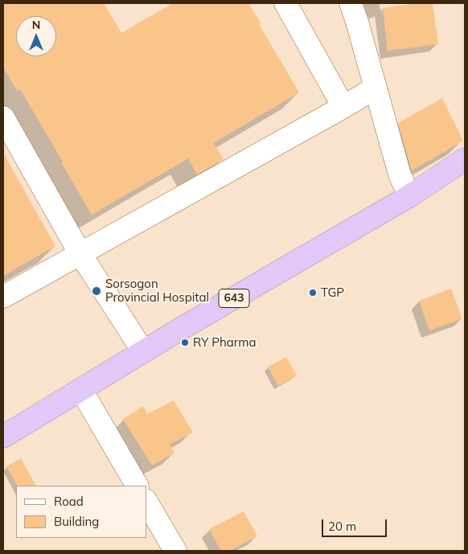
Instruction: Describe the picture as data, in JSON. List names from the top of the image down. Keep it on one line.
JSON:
{"streets":{"highway":["643"]},"places":["Sorsogon Provincial Hospital","TGP","RY Pharma"],"legend":["Road","Building"],"scale_bar":"20 m","north":"top"}
